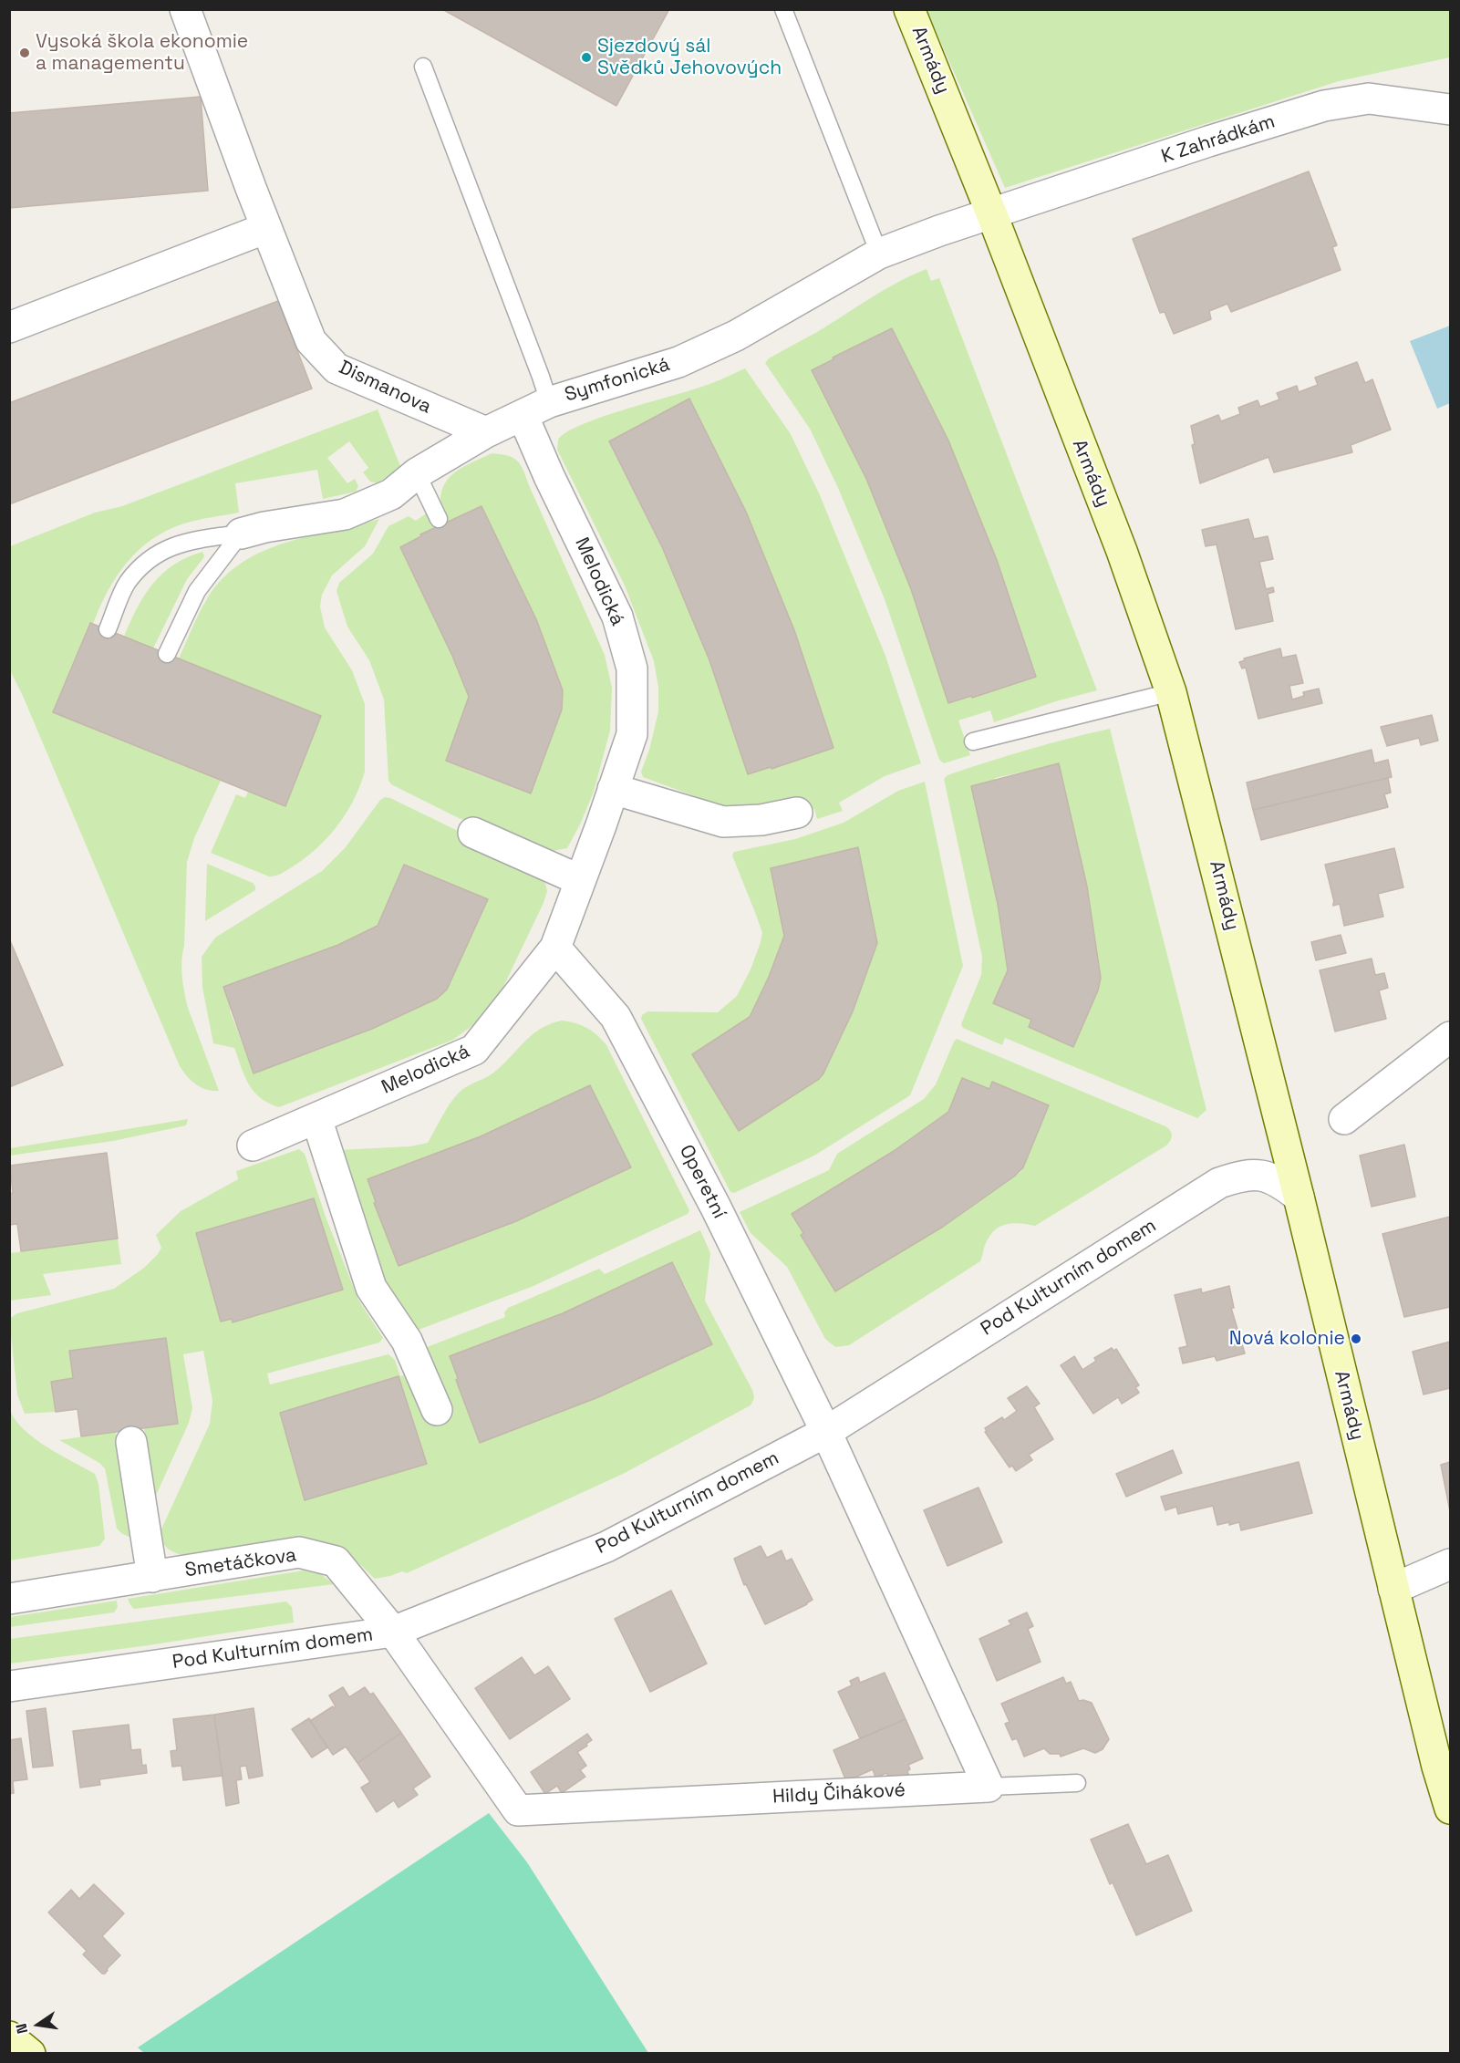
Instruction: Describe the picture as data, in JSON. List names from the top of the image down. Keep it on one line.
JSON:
{"streets":{"street":["Armády","K Zahrádkám","Symfonická","Dismanova","Melodická","Operetní","Pod Kulturním domem","Smetáčkova","Hildy Čihákové"]},"crossings":[["Armády","K Zahrádkám"],["Armády","Symfonická"],["Armády","Pod Kulturním domem"],["K Zahrádkám","Symfonická"],["Symfonická","Dismanova"],["Symfonická","Melodická"],["Melodická","Operetní"],["Operetní","Pod Kulturním domem"],["Pod Kulturním domem","Smetáčkova"],["Pod Kulturním domem","Hildy Čihákové"],["Smetáčkova","Hildy Čihákové"]],"places":["Vysoká škola ekonomie a managementu","Sjezdový sál Svědků Jehovových","Nová kolonie"],"north":"left"}
